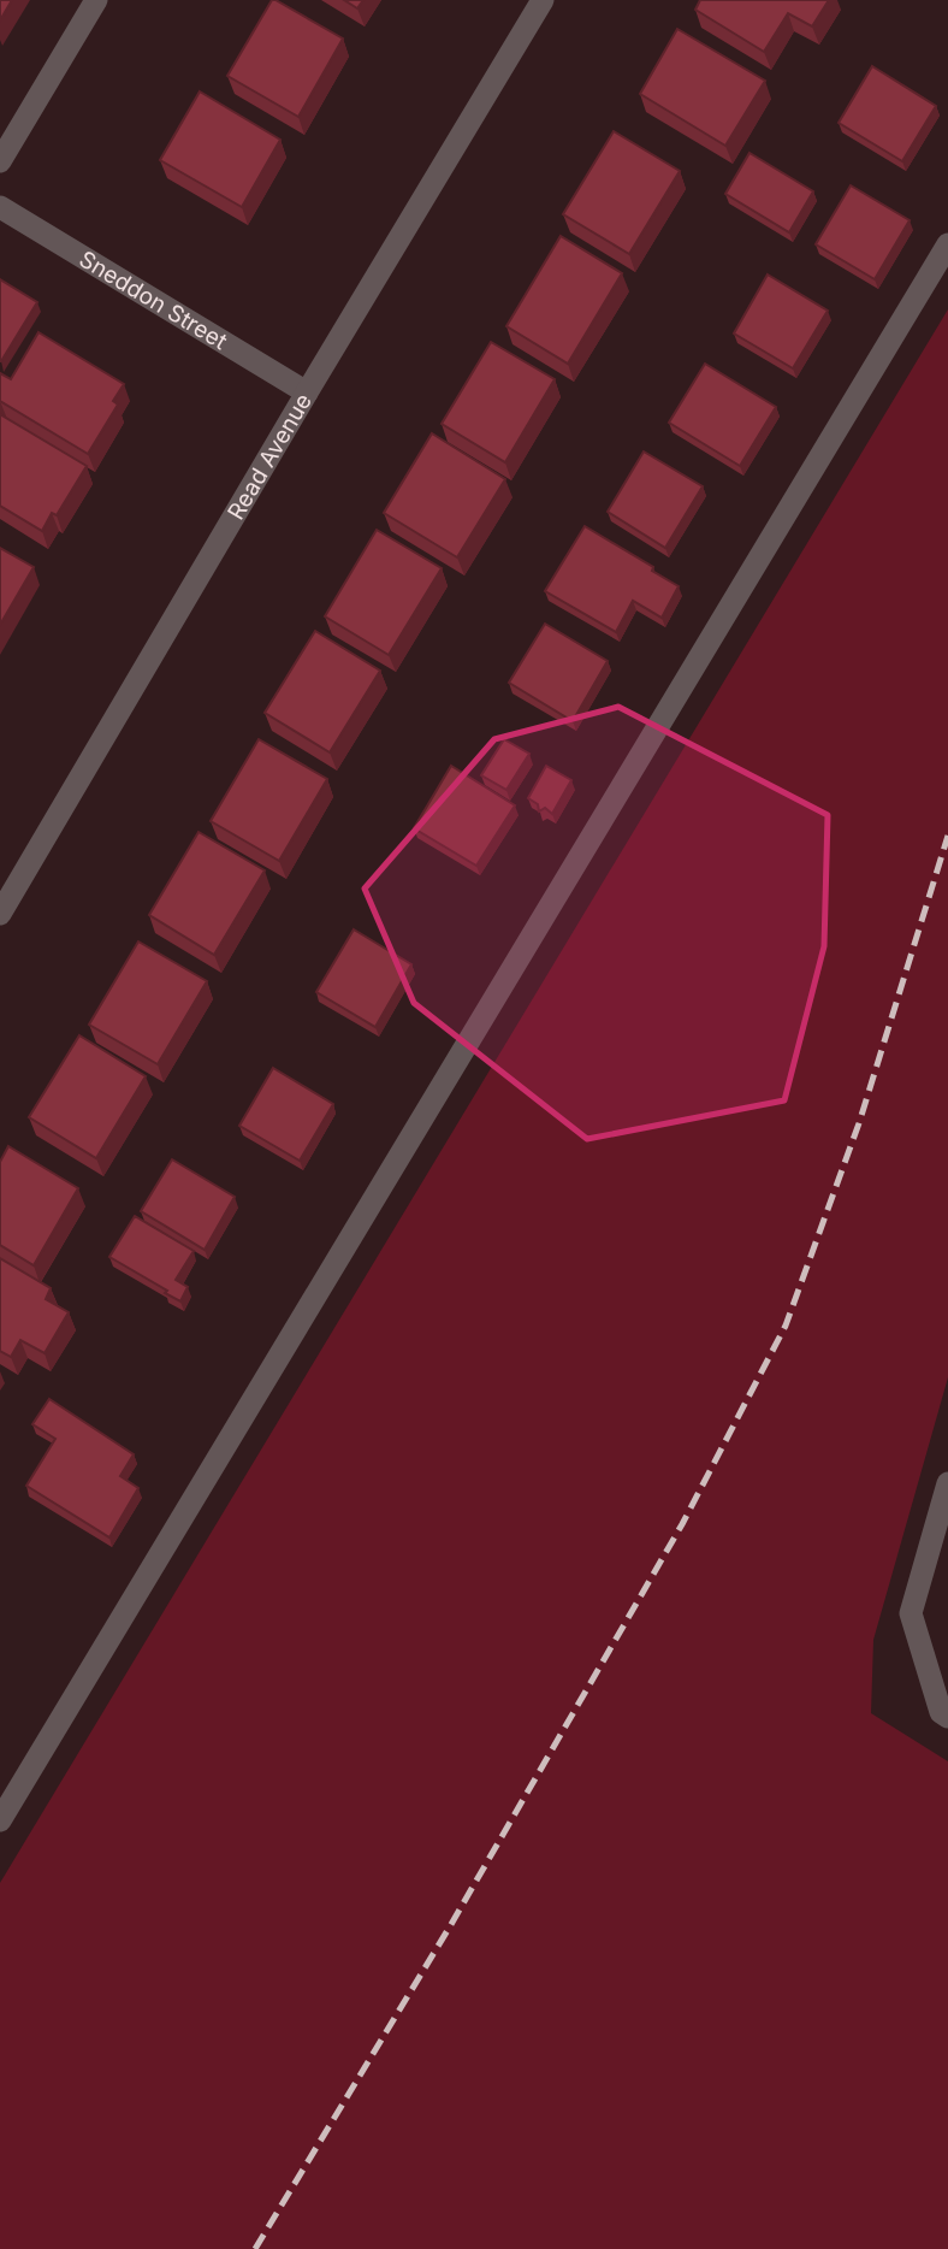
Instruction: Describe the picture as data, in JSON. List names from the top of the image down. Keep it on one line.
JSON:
{"streets":{"street":["Sneddon Street","Read Avenue"]},"crossings":[["Sneddon Street","Read Avenue"]]}
